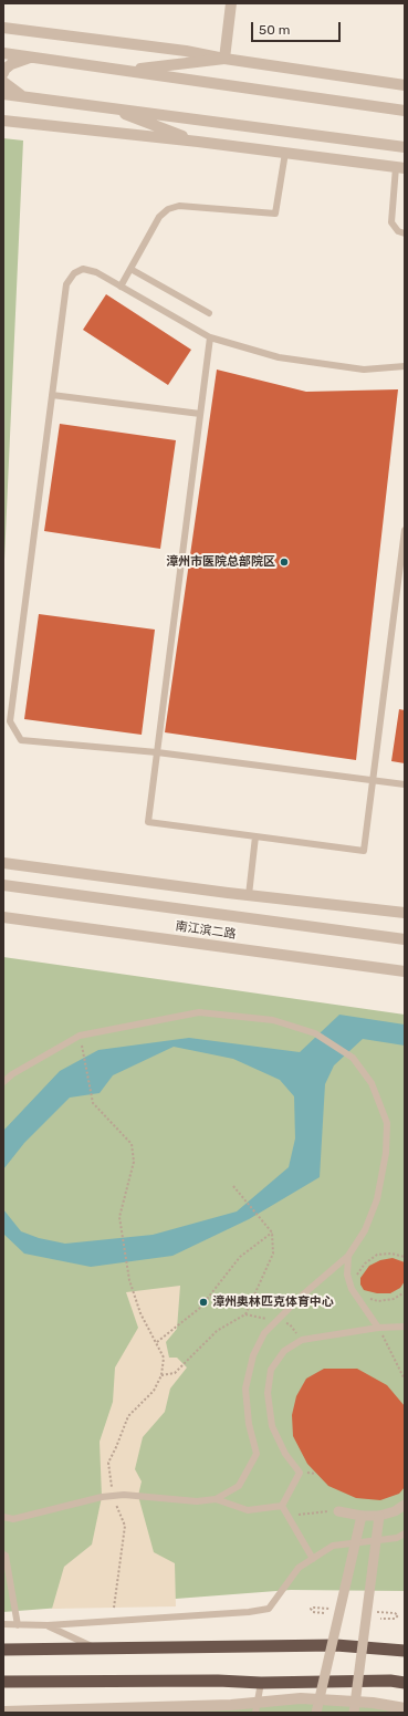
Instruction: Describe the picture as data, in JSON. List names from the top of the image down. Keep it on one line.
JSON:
{"streets":{"street":["南江滨二路"]},"places":["漳州市医院总部院区","漳州奥林匹克体育中心"],"scale_bar":"50 m"}
